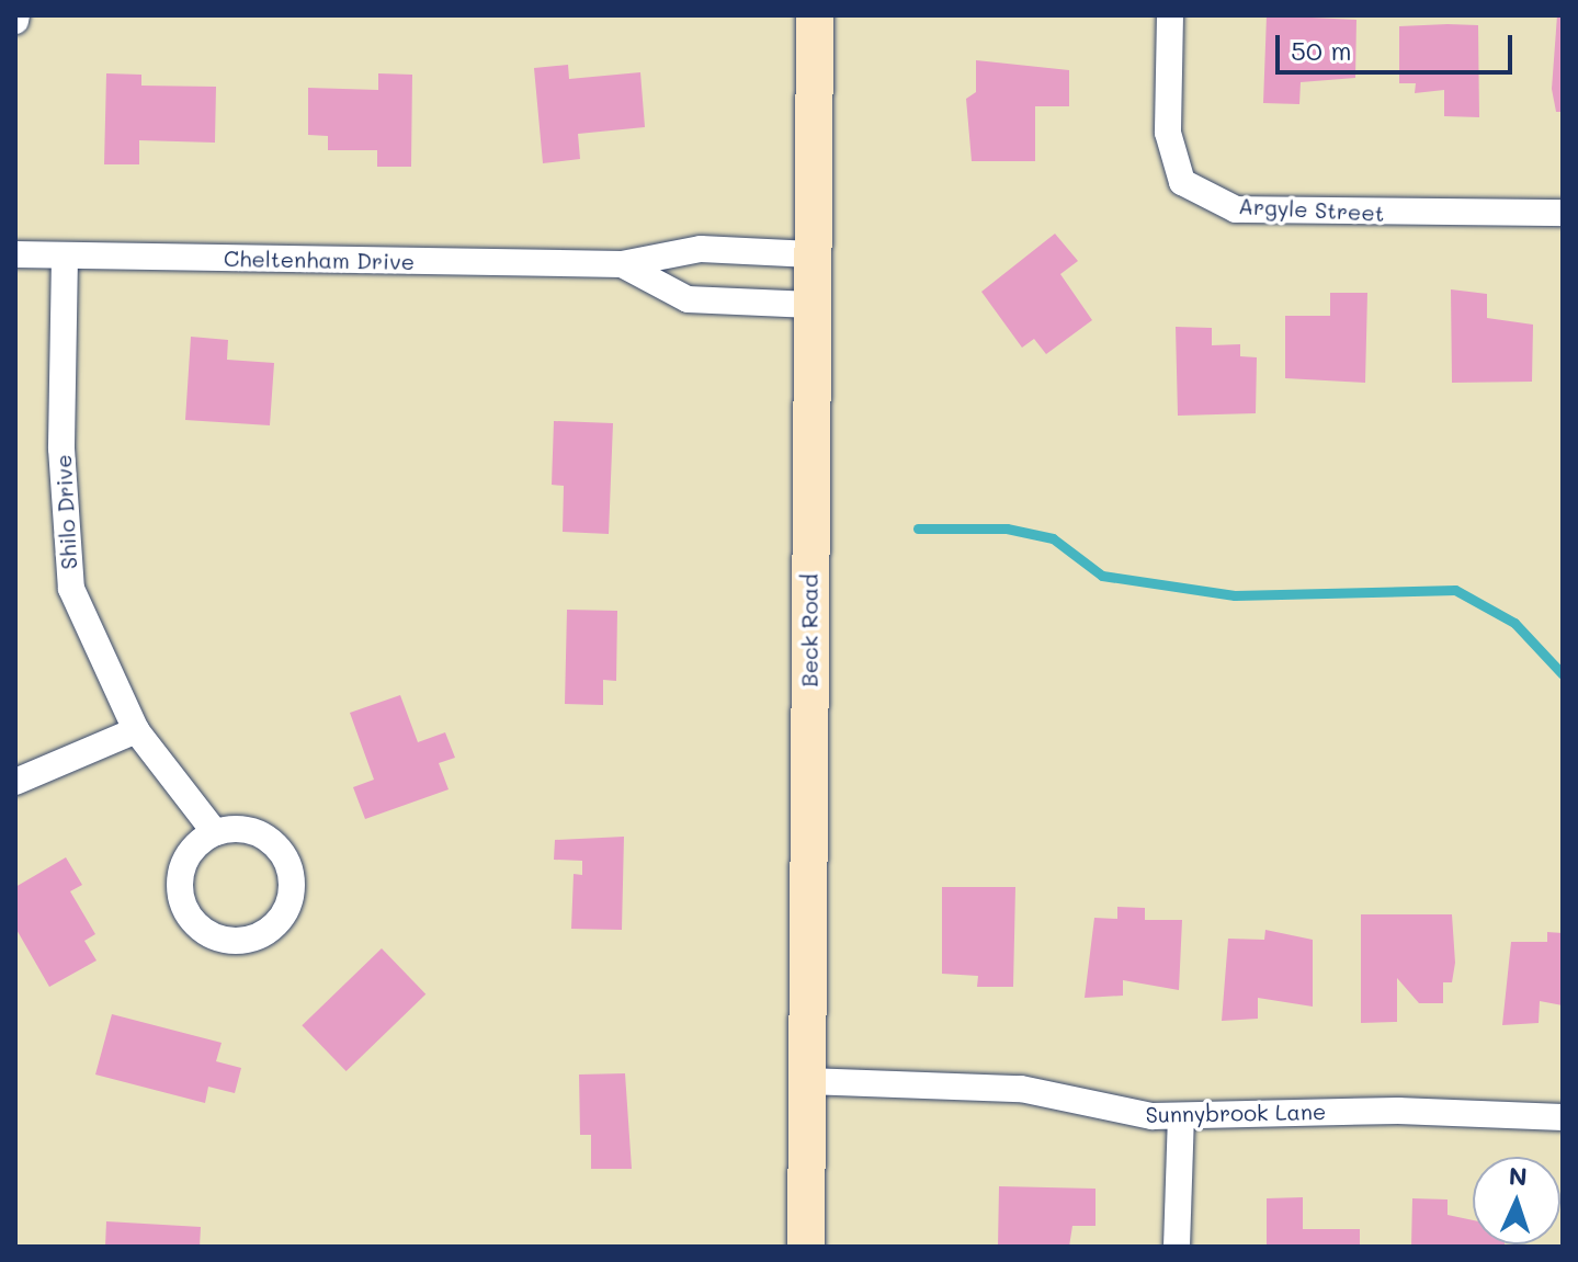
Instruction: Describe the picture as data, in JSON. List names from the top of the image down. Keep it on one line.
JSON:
{"streets":{"main road":["Beck Road"],"street":["Argyle Street","Cheltenham Drive","Shilo Drive","Sunnybrook Lane"]},"crossings":[["Cheltenham Drive","Shilo Drive"],["Cheltenham Drive","Beck Road"],["Beck Road","Sunnybrook Lane"]],"scale_bar":"50 m","north":"top"}
